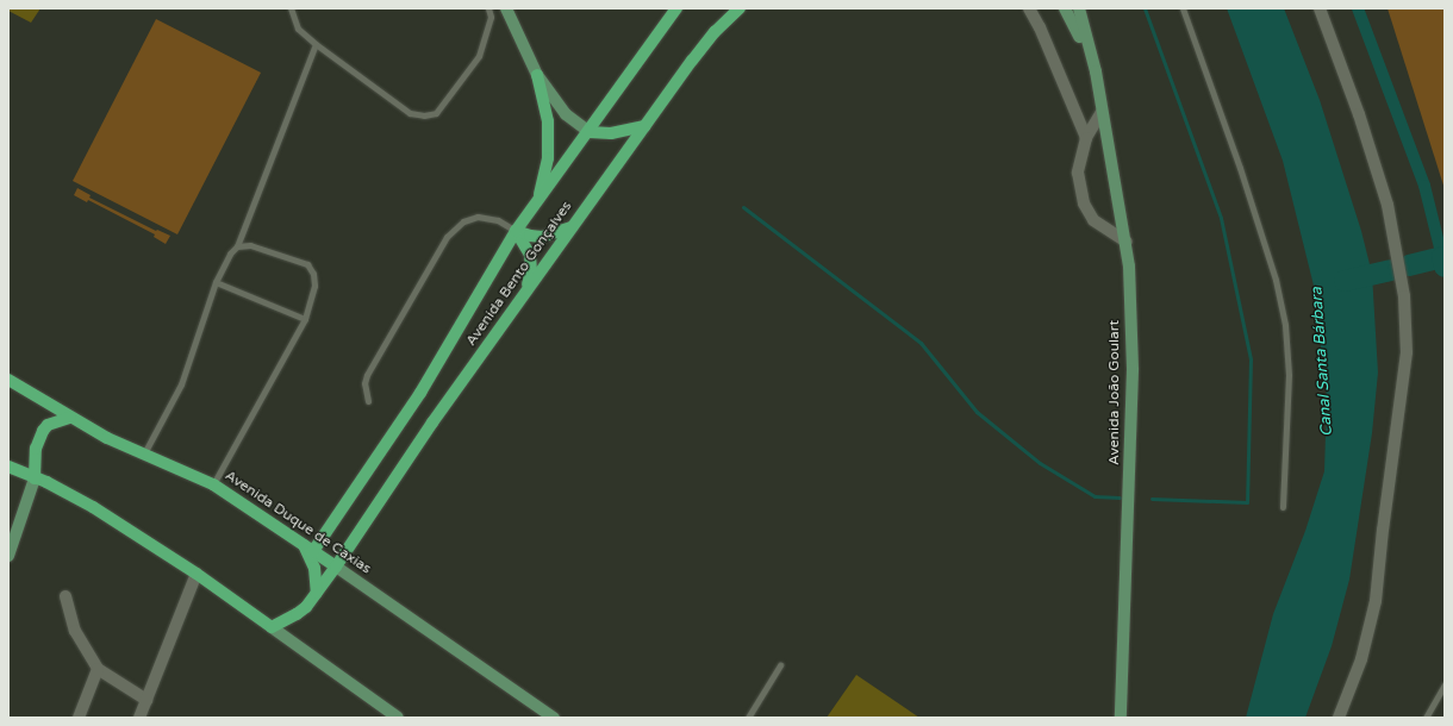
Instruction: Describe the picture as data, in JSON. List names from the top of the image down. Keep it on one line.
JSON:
{"streets":{"main road":["Avenida Bento Gonçalves","Avenida João Goulart","Avenida Duque de Caxias"]},"crossings":[["Avenida Bento Gonçalves","Avenida Duque de Caxias"]],"water":["Canal Santa Bárbara"]}
